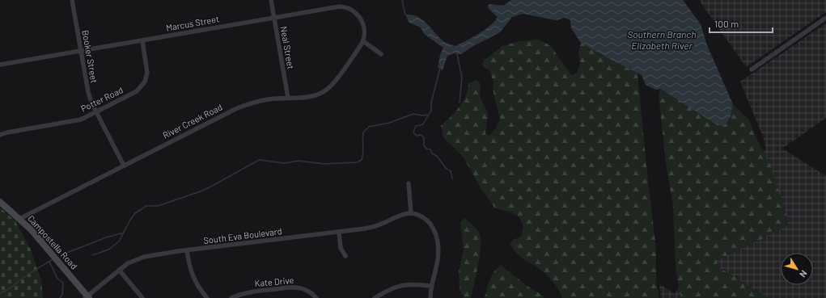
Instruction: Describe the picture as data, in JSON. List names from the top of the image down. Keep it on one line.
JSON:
{"streets":{"main road":["Campostella Road"],"street":["Marcus Street","Neal Street","Booker Street","Potter Road","River Creek Road","South Eva Boulevard","Kate Drive"]},"crossings":[["Marcus Street","Neal Street"],["Marcus Street","Booker Street"],["Marcus Street","Potter Road"],["Marcus Street","River Creek Road"],["Neal Street","River Creek Road"],["Booker Street","Potter Road"],["Booker Street","River Creek Road"],["River Creek Road","Campostella Road"],["South Eva Boulevard","Campostella Road"]],"water":["Southern Branch Elizabeth River"],"scale_bar":"100 m","north":"bottom right"}
